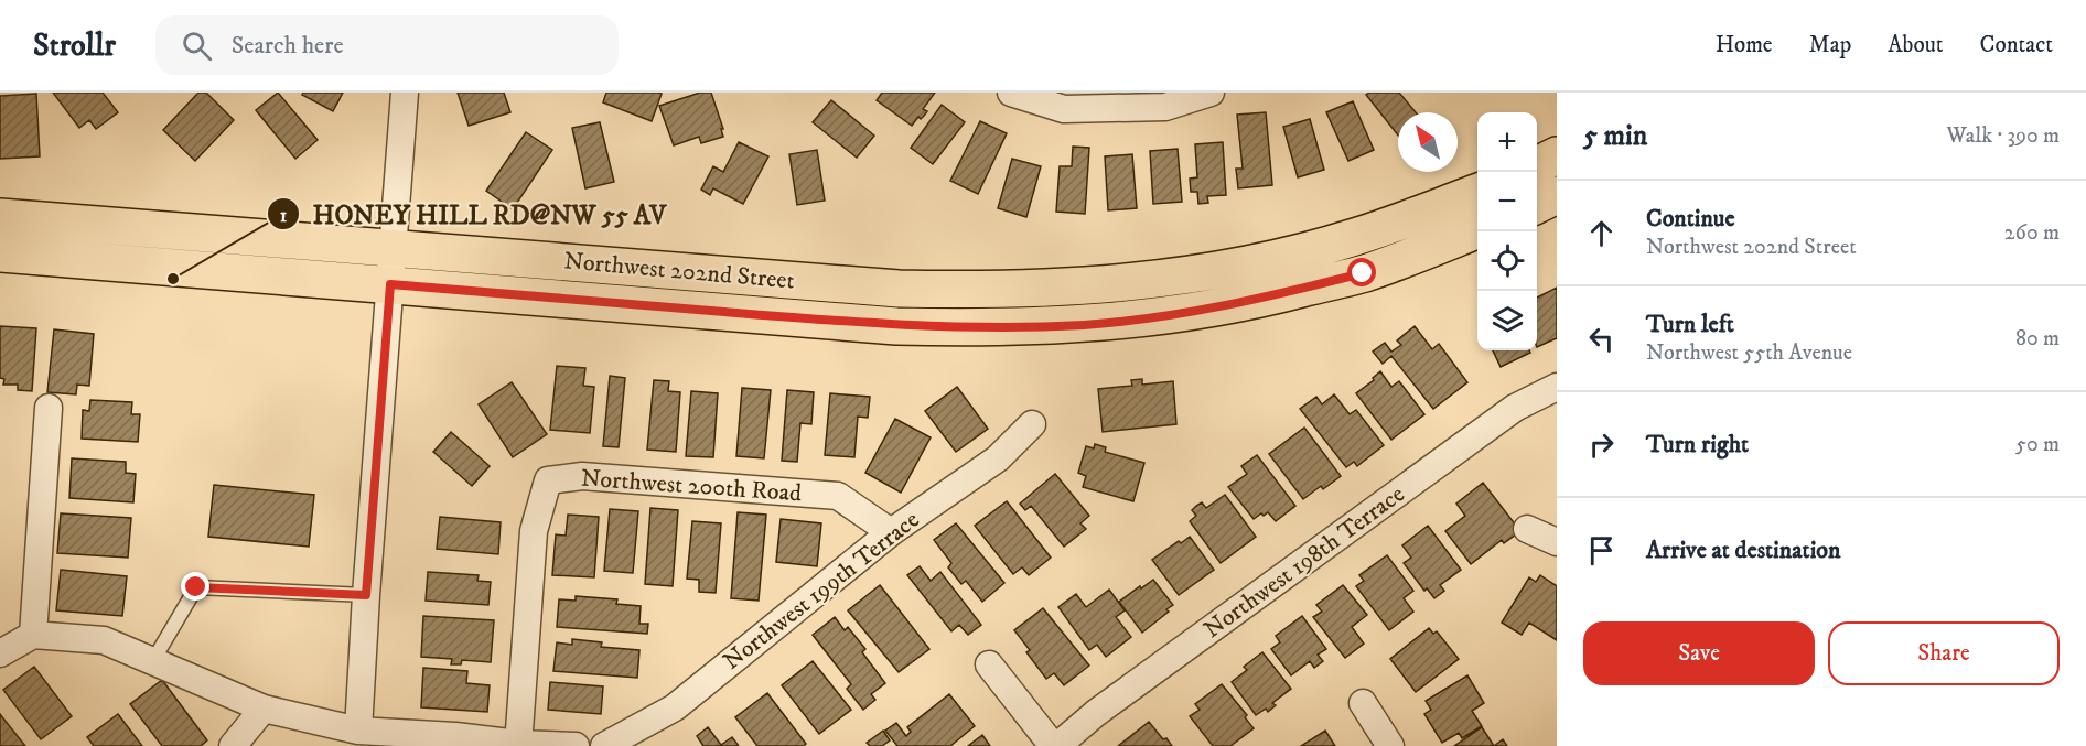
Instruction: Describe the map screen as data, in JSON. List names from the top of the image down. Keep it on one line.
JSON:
{"streets":{"main road":["Northwest 202nd Street"],"street":["Northwest 200th Road","Northwest 198th Terrace","Northwest 199th Terrace"]},"crossings":[["Northwest 200th Road","Northwest 199th Terrace"]],"places":["HONEY HILL RD@NW 55 AV"],"north":"top left","page":{"header":"Strollr","search":"Search here","nav":["Home","Map","About","Contact"],"heading":["5 min","Walk · 390 m"],"map_buttons":["+","−"],"list":[["Continue","Northwest 202nd Street","260 m"],["Turn left","Northwest 55th Avenue","80 m"],["Turn right","50 m"],"Arrive at destination"],"buttons":["Save","Share"]}}
